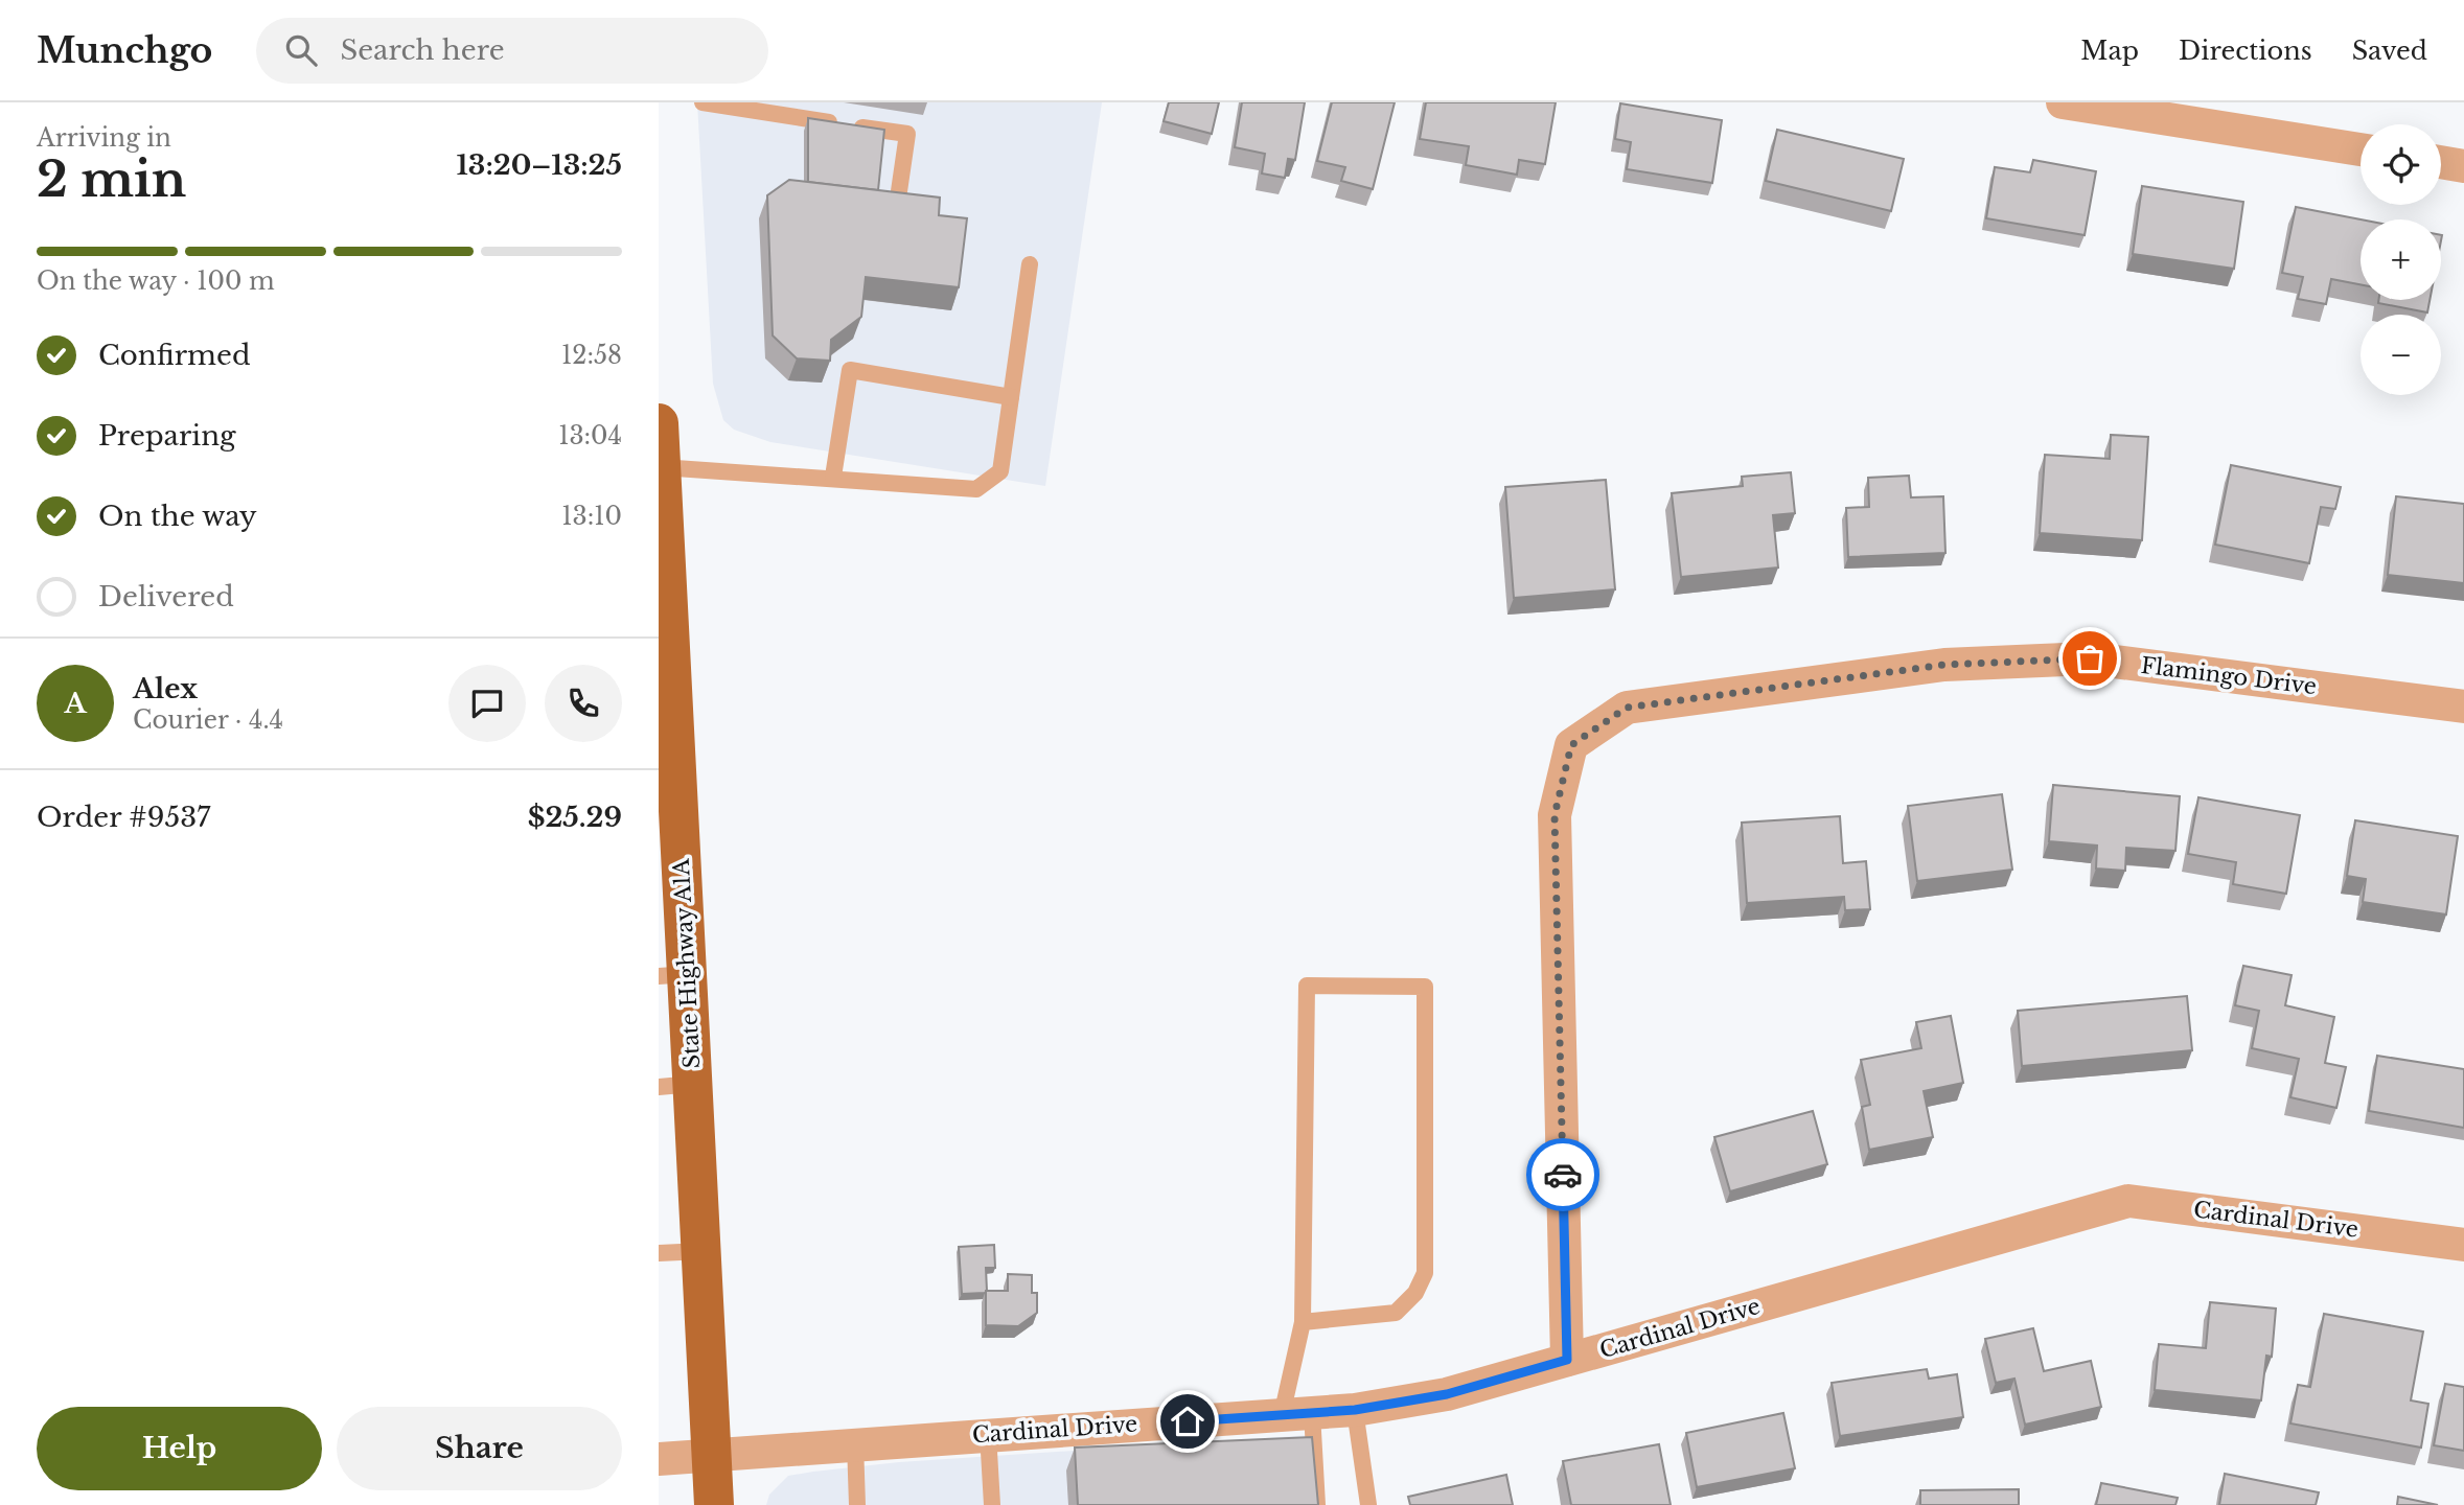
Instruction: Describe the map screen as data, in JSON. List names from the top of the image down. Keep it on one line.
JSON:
{"streets":{"main road":["State Highway A1A"],"street":["Flamingo Drive","Cardinal Drive"]},"crossings":[["Flamingo Drive","Cardinal Drive"],["State Highway A1A","Cardinal Drive"]],"page":{"header":"Munchgo","search":"Search here","nav":["Map","Directions","Saved"],"heading":["2 min","Arriving in","13:20–13:25"],"panel":["Alex","Courier · 4.4","Order #9537","$25.29"],"map_buttons":["+","−"],"bar":"On the way · 100 m","list":[["Confirmed","12:58"],["Preparing","13:04"],["On the way","13:10"],"Delivered"],"round":"A","buttons":["Help","Share"]}}
